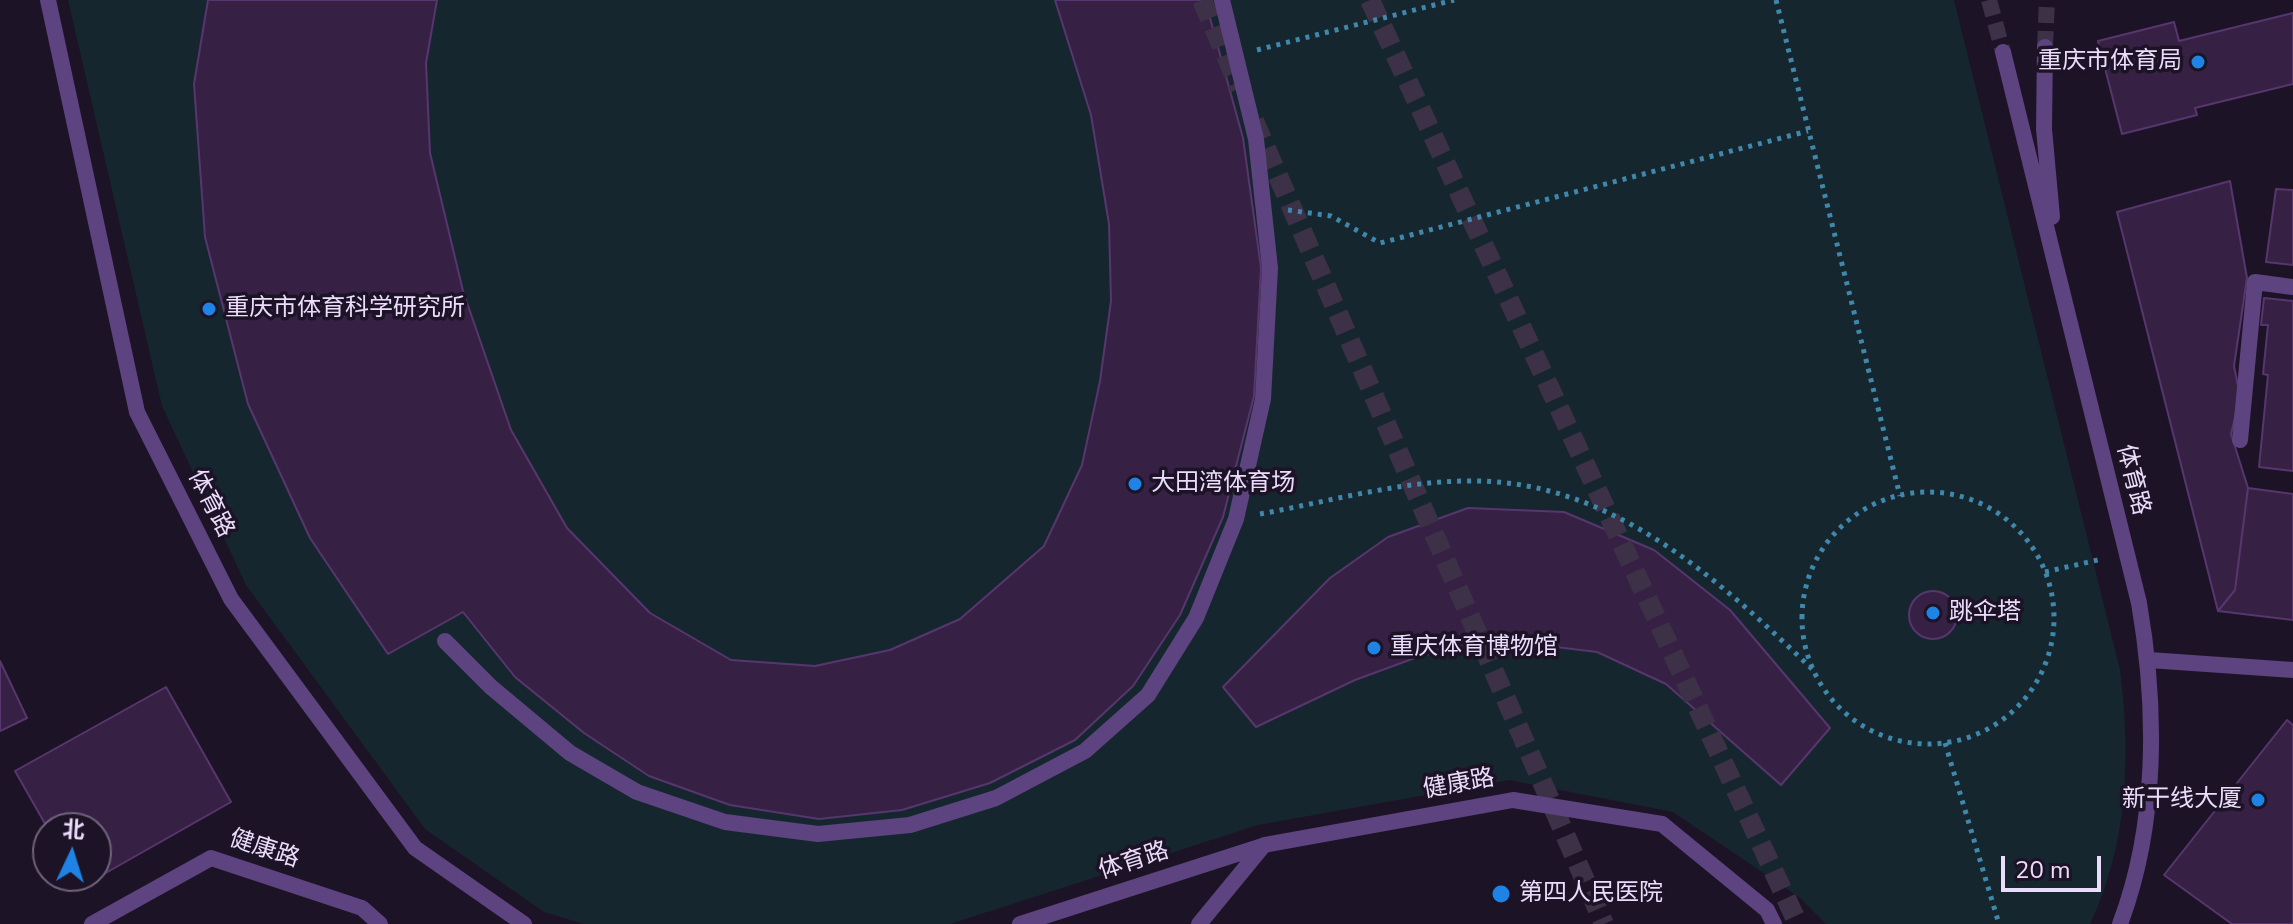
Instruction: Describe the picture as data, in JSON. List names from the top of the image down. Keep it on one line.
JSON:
{"streets":{"street":["体育路","健康路"]},"crossings":[["体育路","健康路"]],"places":["重庆市体育局","重庆市体育科学研究所","大田湾体育场","跳伞塔","重庆体育博物馆","新干线大厦","第四人民医院"],"scale_bar":"20 m","north":"top"}
